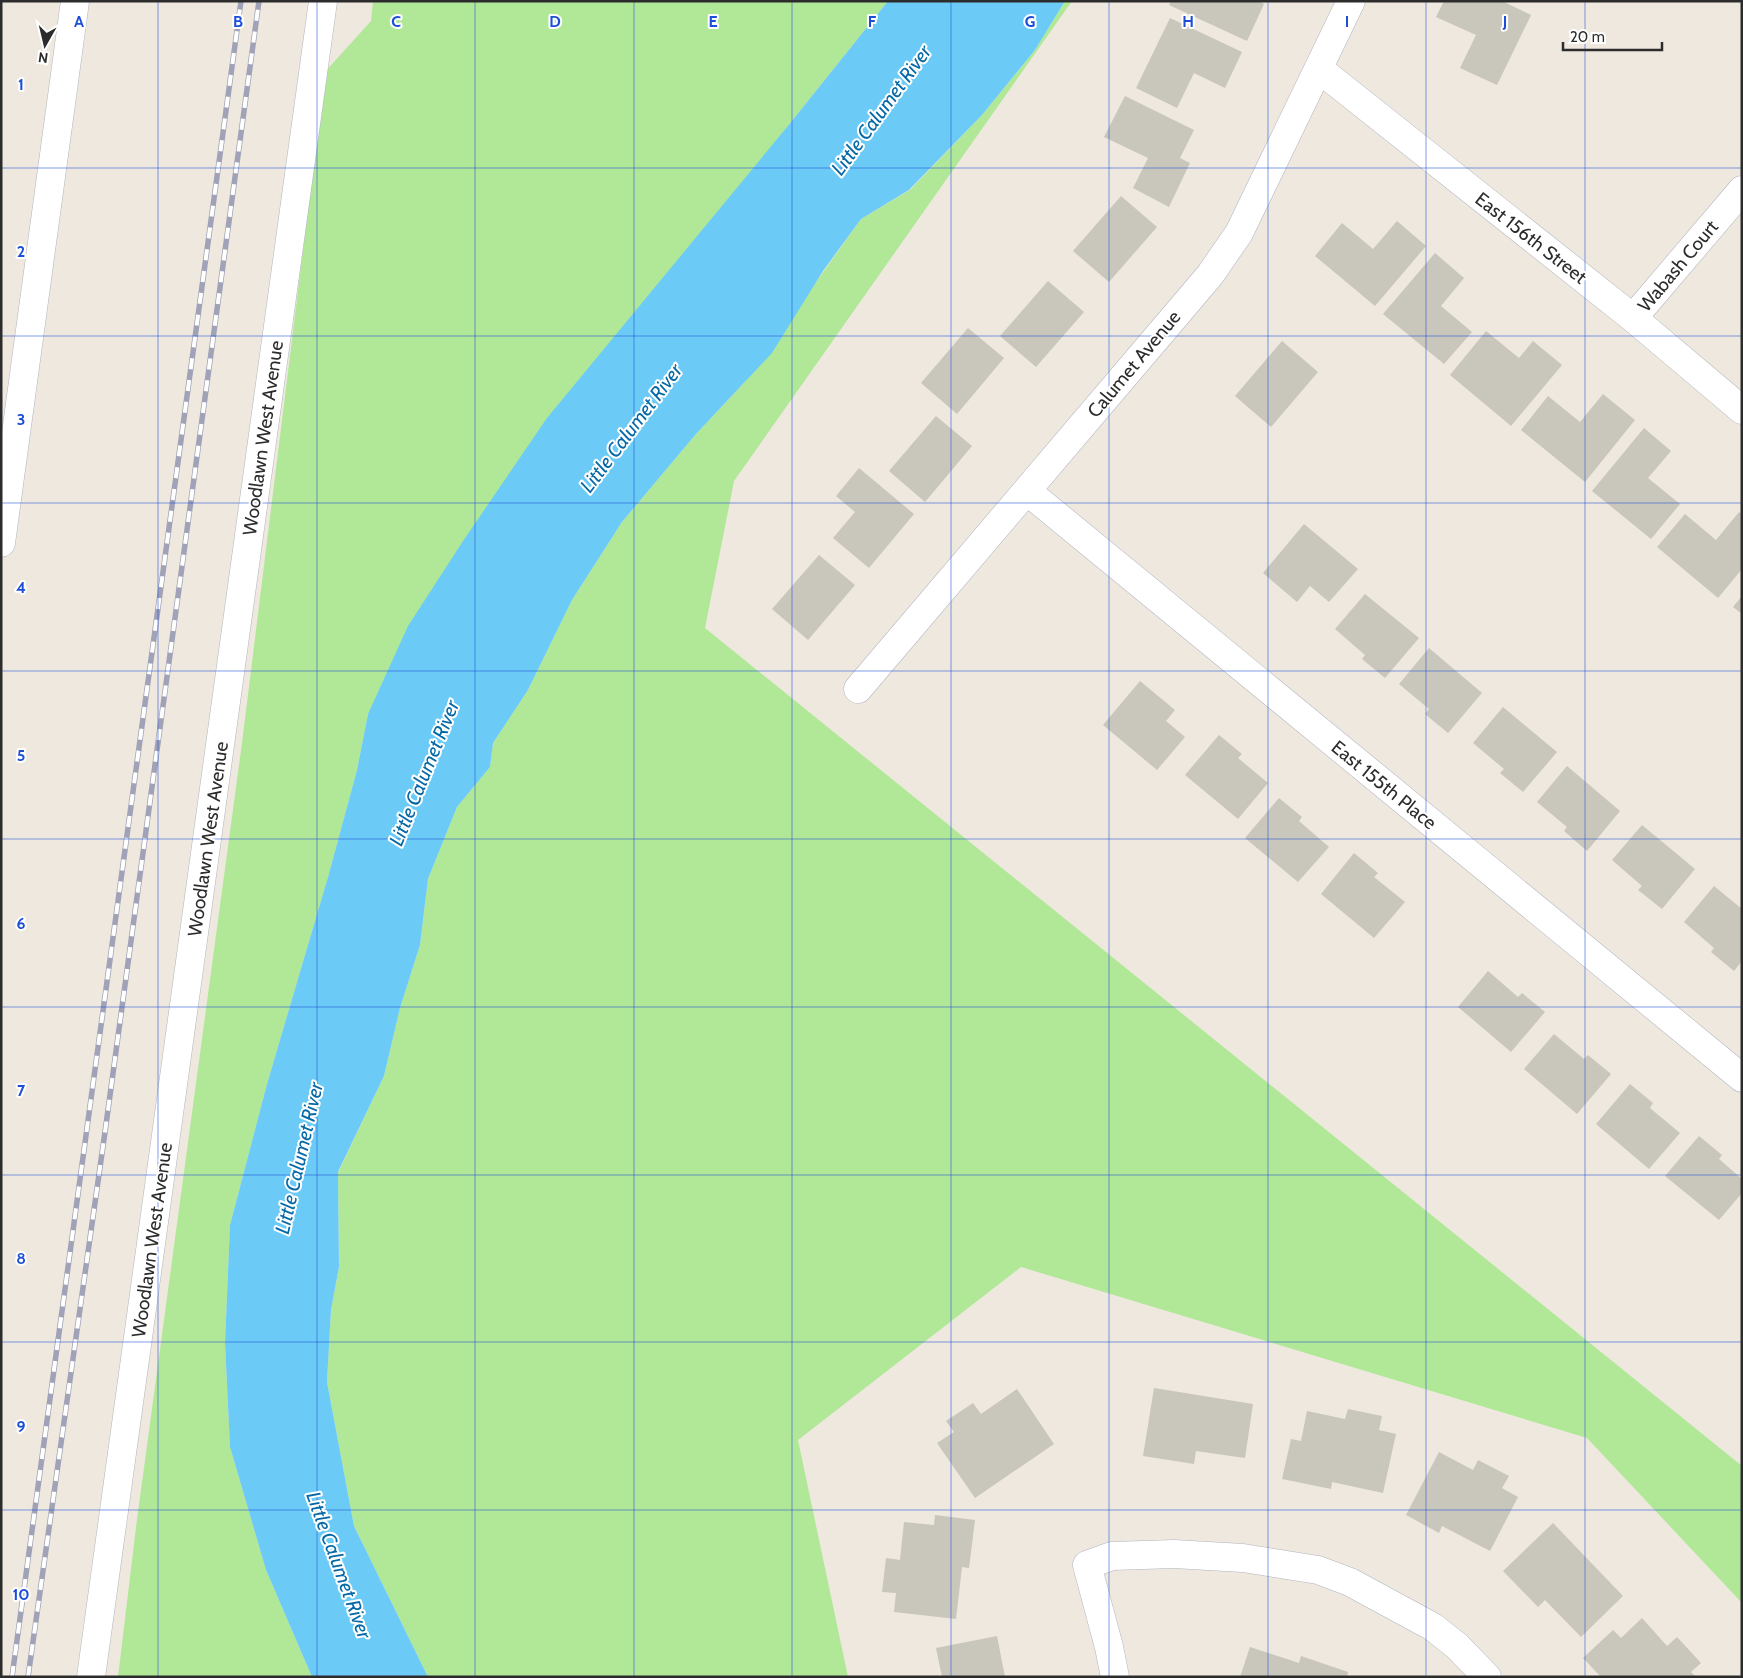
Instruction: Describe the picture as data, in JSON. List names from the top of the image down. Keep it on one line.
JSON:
{"streets":{"street":["East 156th Street","Wabash Court","Calumet Avenue","Woodlawn West Avenue","East 155th Place"]},"crossings":[["East 156th Street","Wabash Court"],["East 156th Street","Calumet Avenue"],["Calumet Avenue","East 155th Place"]],"water":["Little Calumet River"],"scale_bar":"20 m","north":"bottom","grid":{"columns":["A","B","C","D","E","F","G","H","I","J"],"rows":["1","2","3","4","5","6","7","8","9","10"]}}
